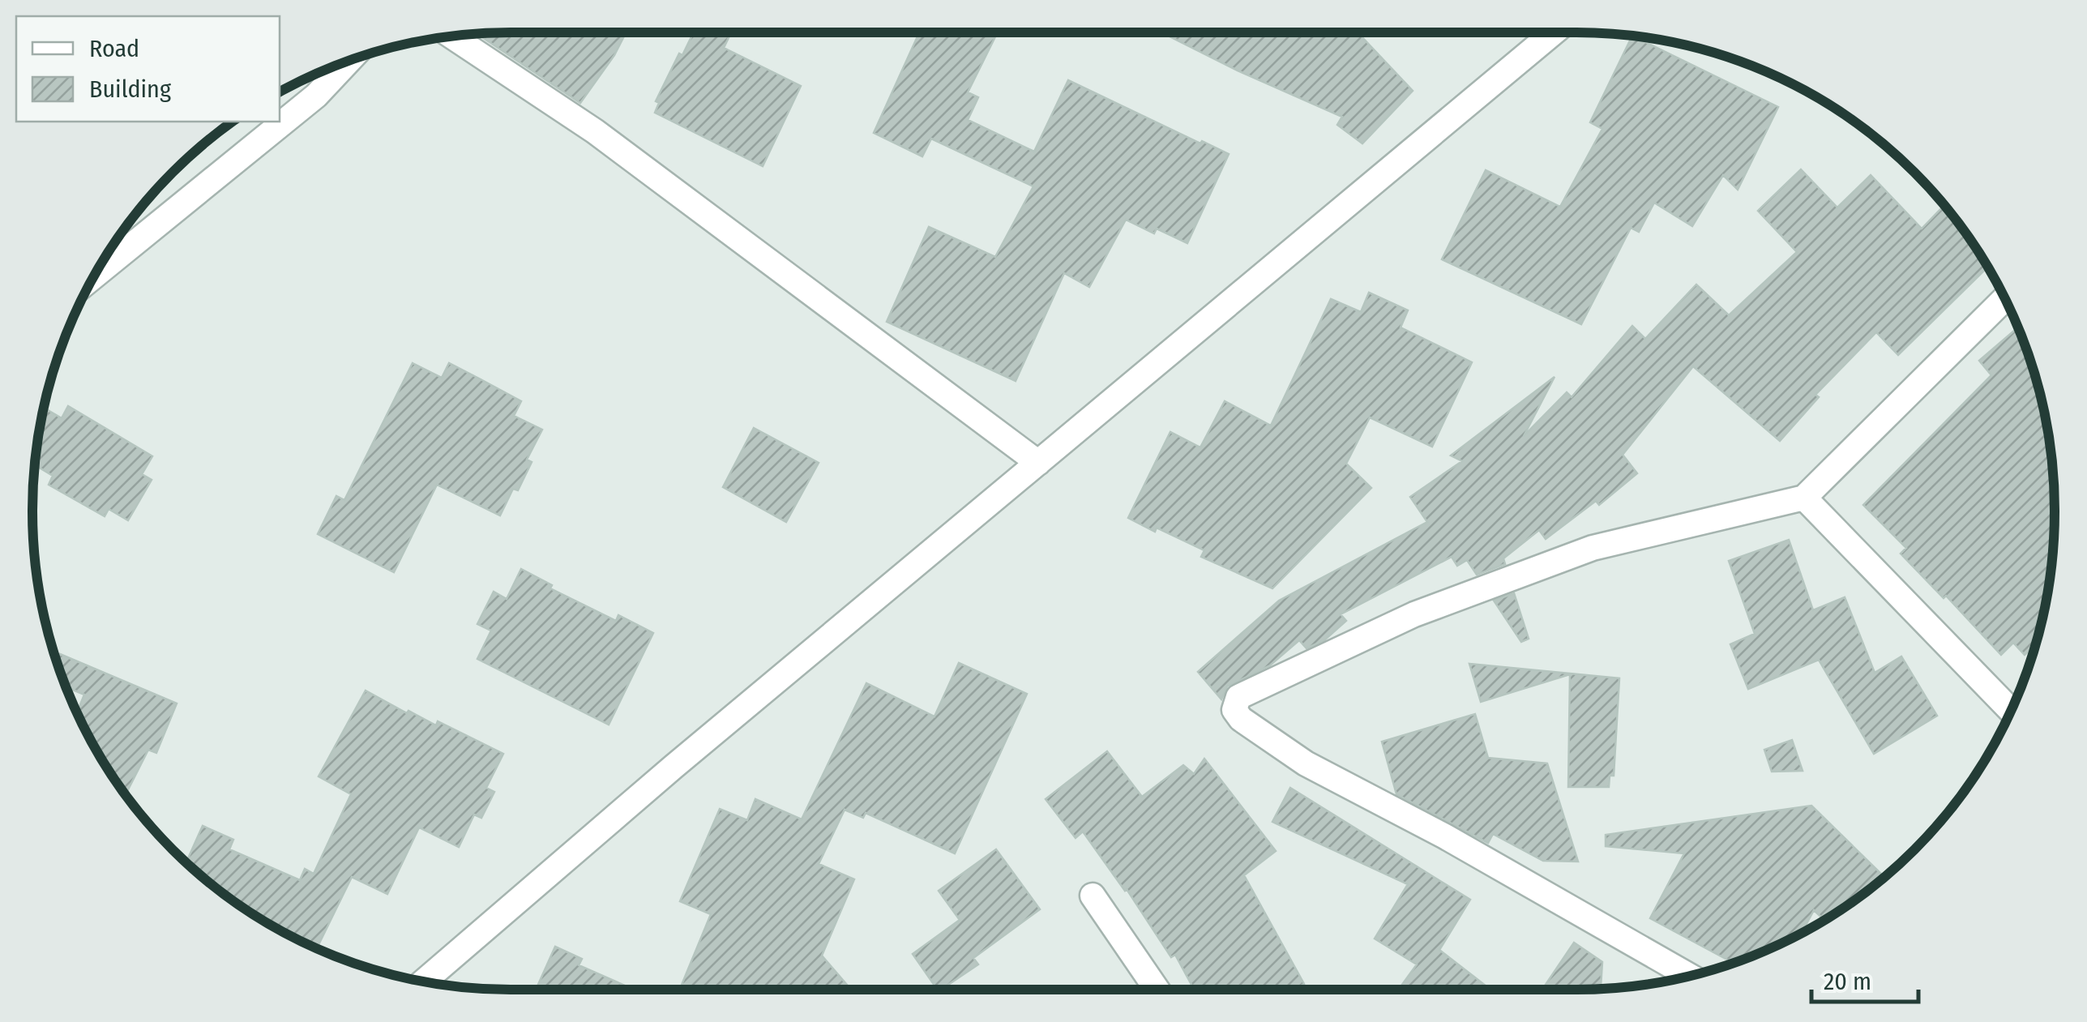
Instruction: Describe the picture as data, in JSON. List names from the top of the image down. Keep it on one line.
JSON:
{"legend":["Road","Building"],"scale_bar":"20 m"}
